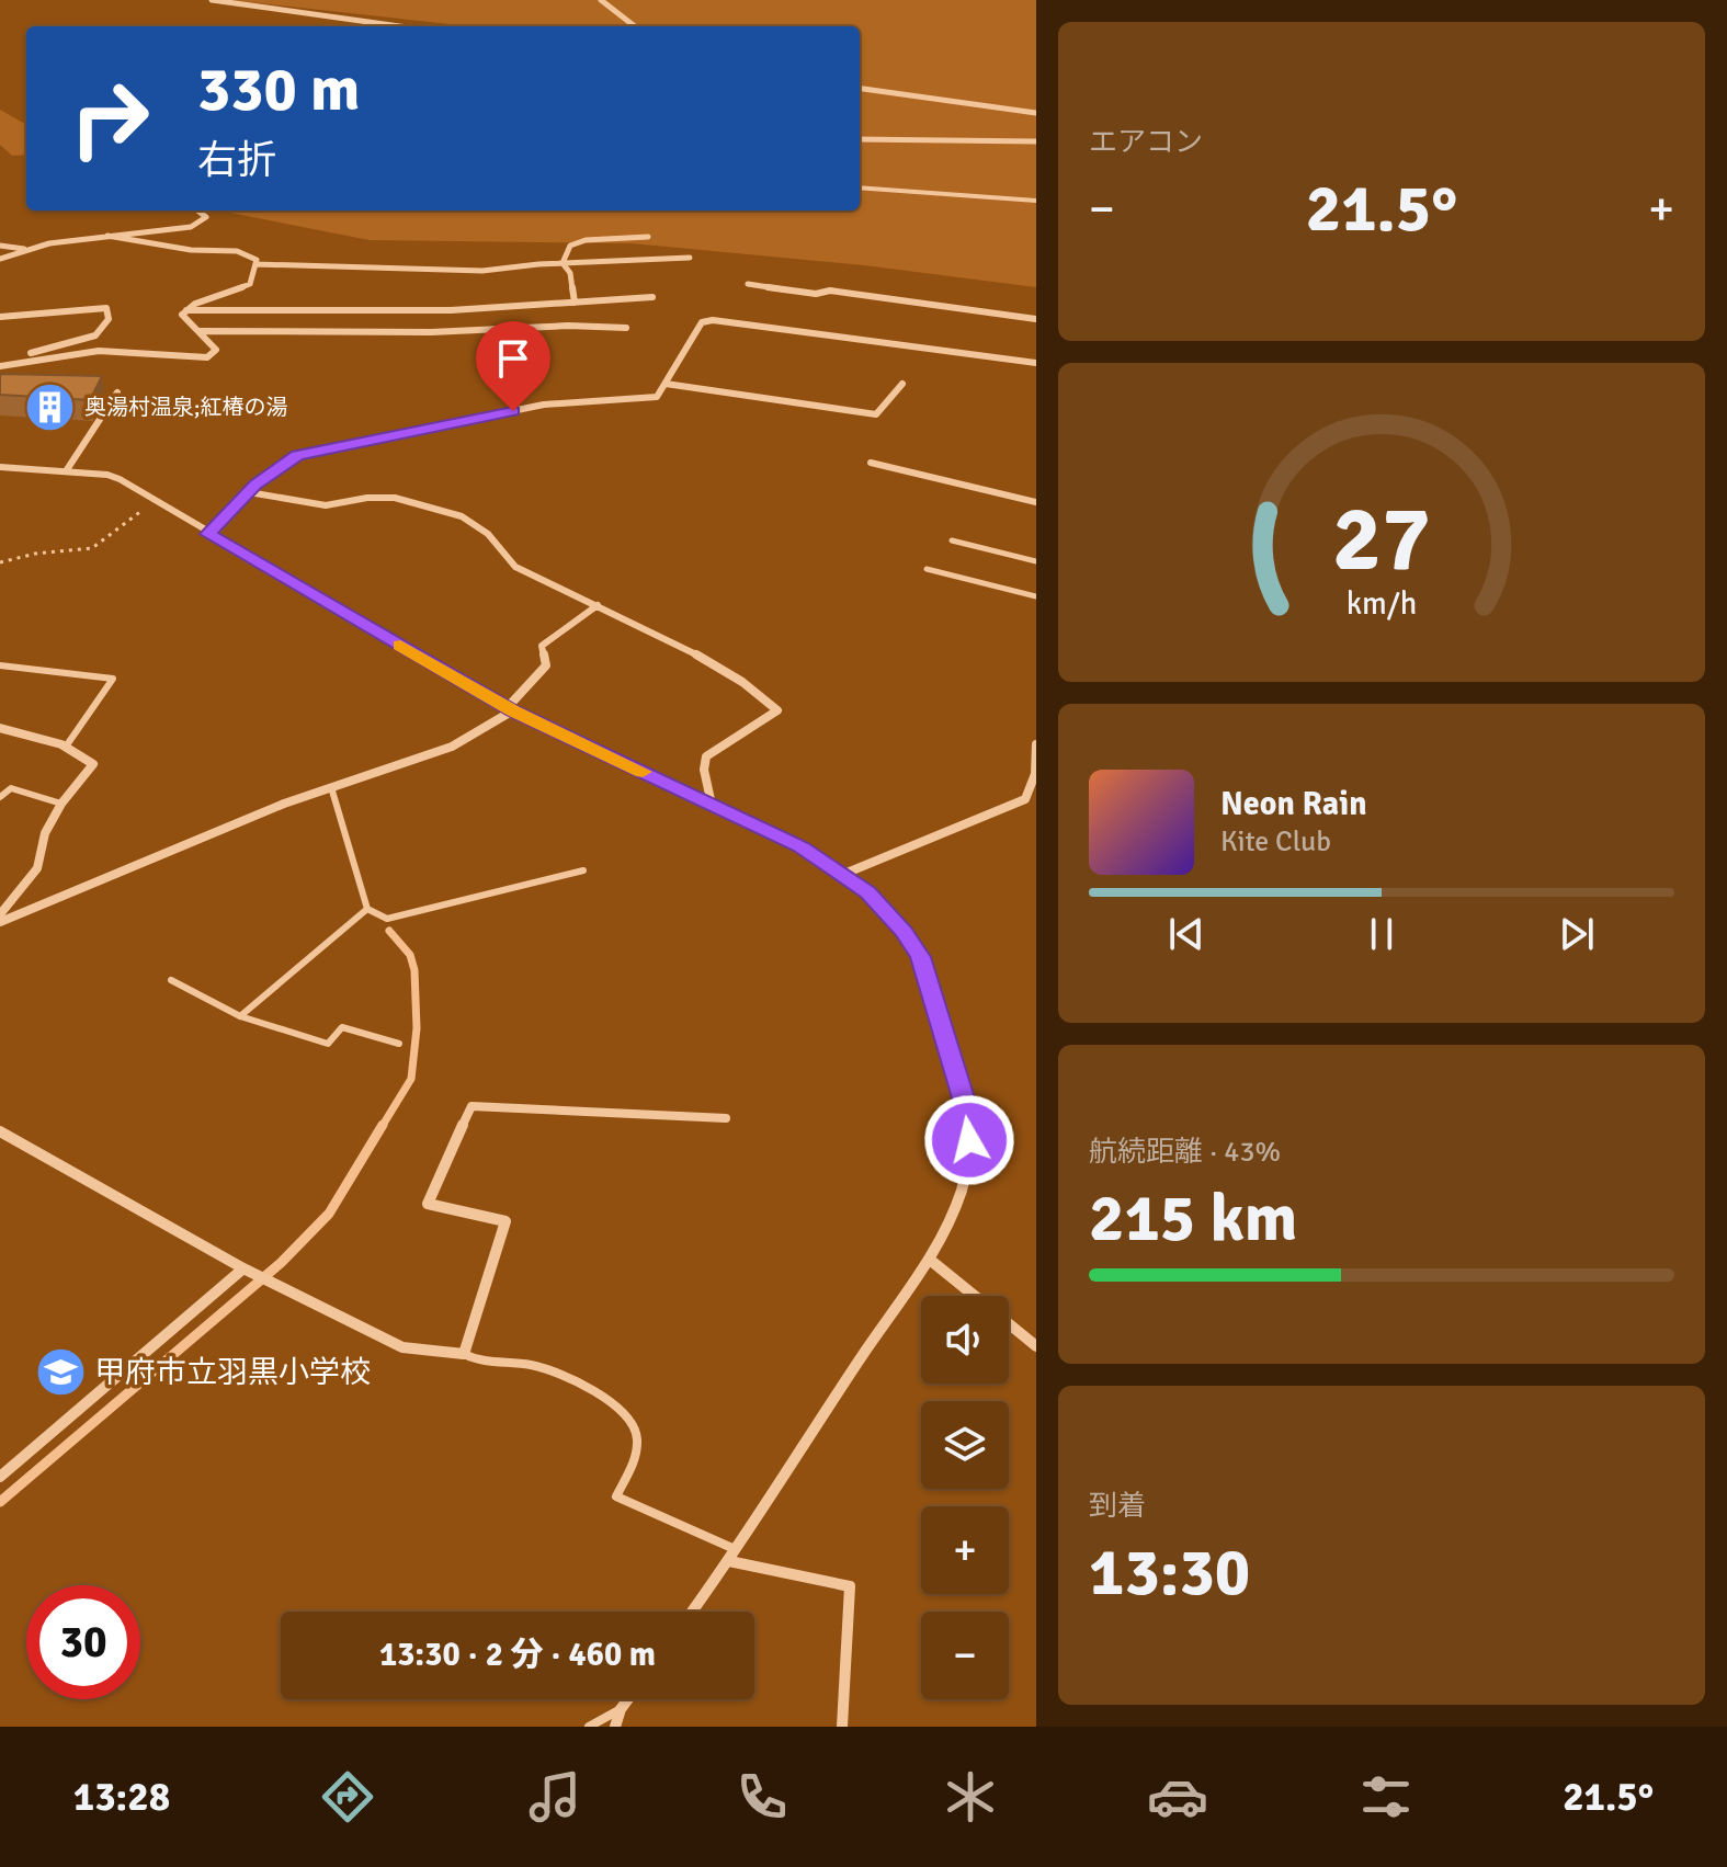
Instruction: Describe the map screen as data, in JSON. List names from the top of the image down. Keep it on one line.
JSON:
{"places":{"building":["奥湯村温泉;紅椿の湯"],"school or university":["甲府市立羽黒小学校"]},"page":{"tile":["エアコン",["航続距離 · 43%","215 km"],["到着","13:30"]],"turn":["330 m","右折"],"heat":["−","21.5°","+"],"song":["Neon Rain","Kite Club"],"map_buttons":["+","−"],"limit":"30","trip":"13:30 · 2 分 · 460 m","tabs":["13:28","21.5°"],"gauge":["27","km/h"]}}
